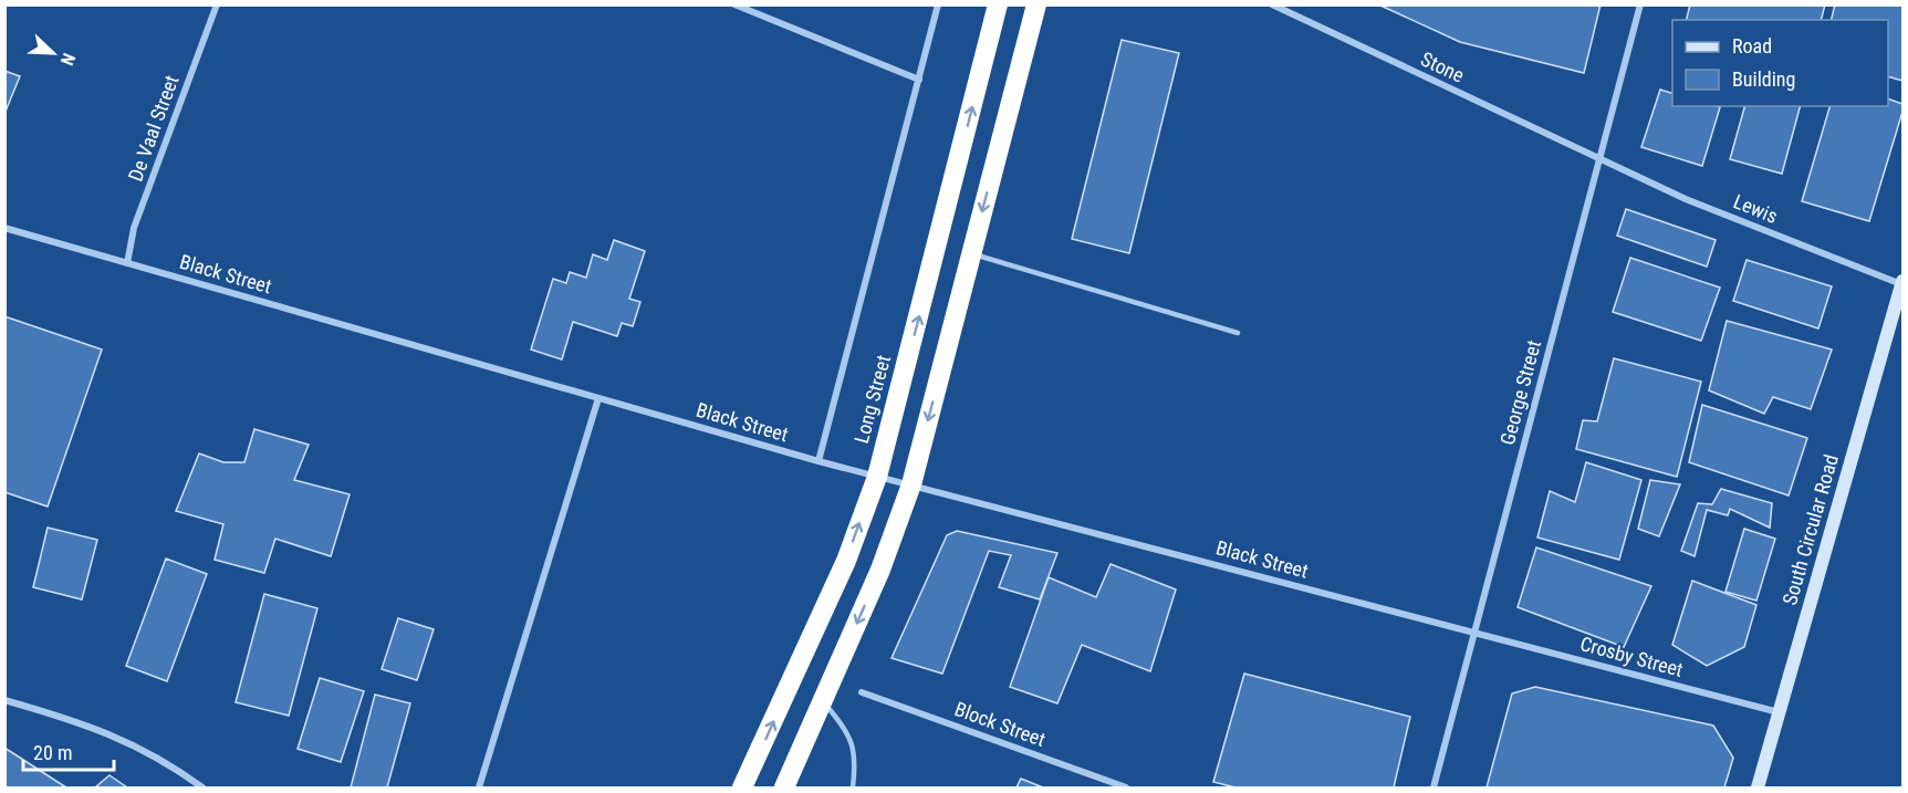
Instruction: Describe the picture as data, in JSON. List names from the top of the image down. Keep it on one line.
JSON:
{"streets":{"highway":["Long Street"],"street":["Stone","De Vaal Street","Lewis","Black Street","George Street","South Circular Road","Crosby Street","Block Street"]},"crossings":[["Stone","Lewis"],["Stone","George Street"],["De Vaal Street","Black Street"],["Lewis","George Street"],["Lewis","South Circular Road"],["Black Street","George Street"],["Black Street","Long Street"],["Black Street","Crosby Street"],["George Street","Crosby Street"],["South Circular Road","Crosby Street"]],"legend":["Road","Building"],"scale_bar":"20 m","north":"bottom right"}
